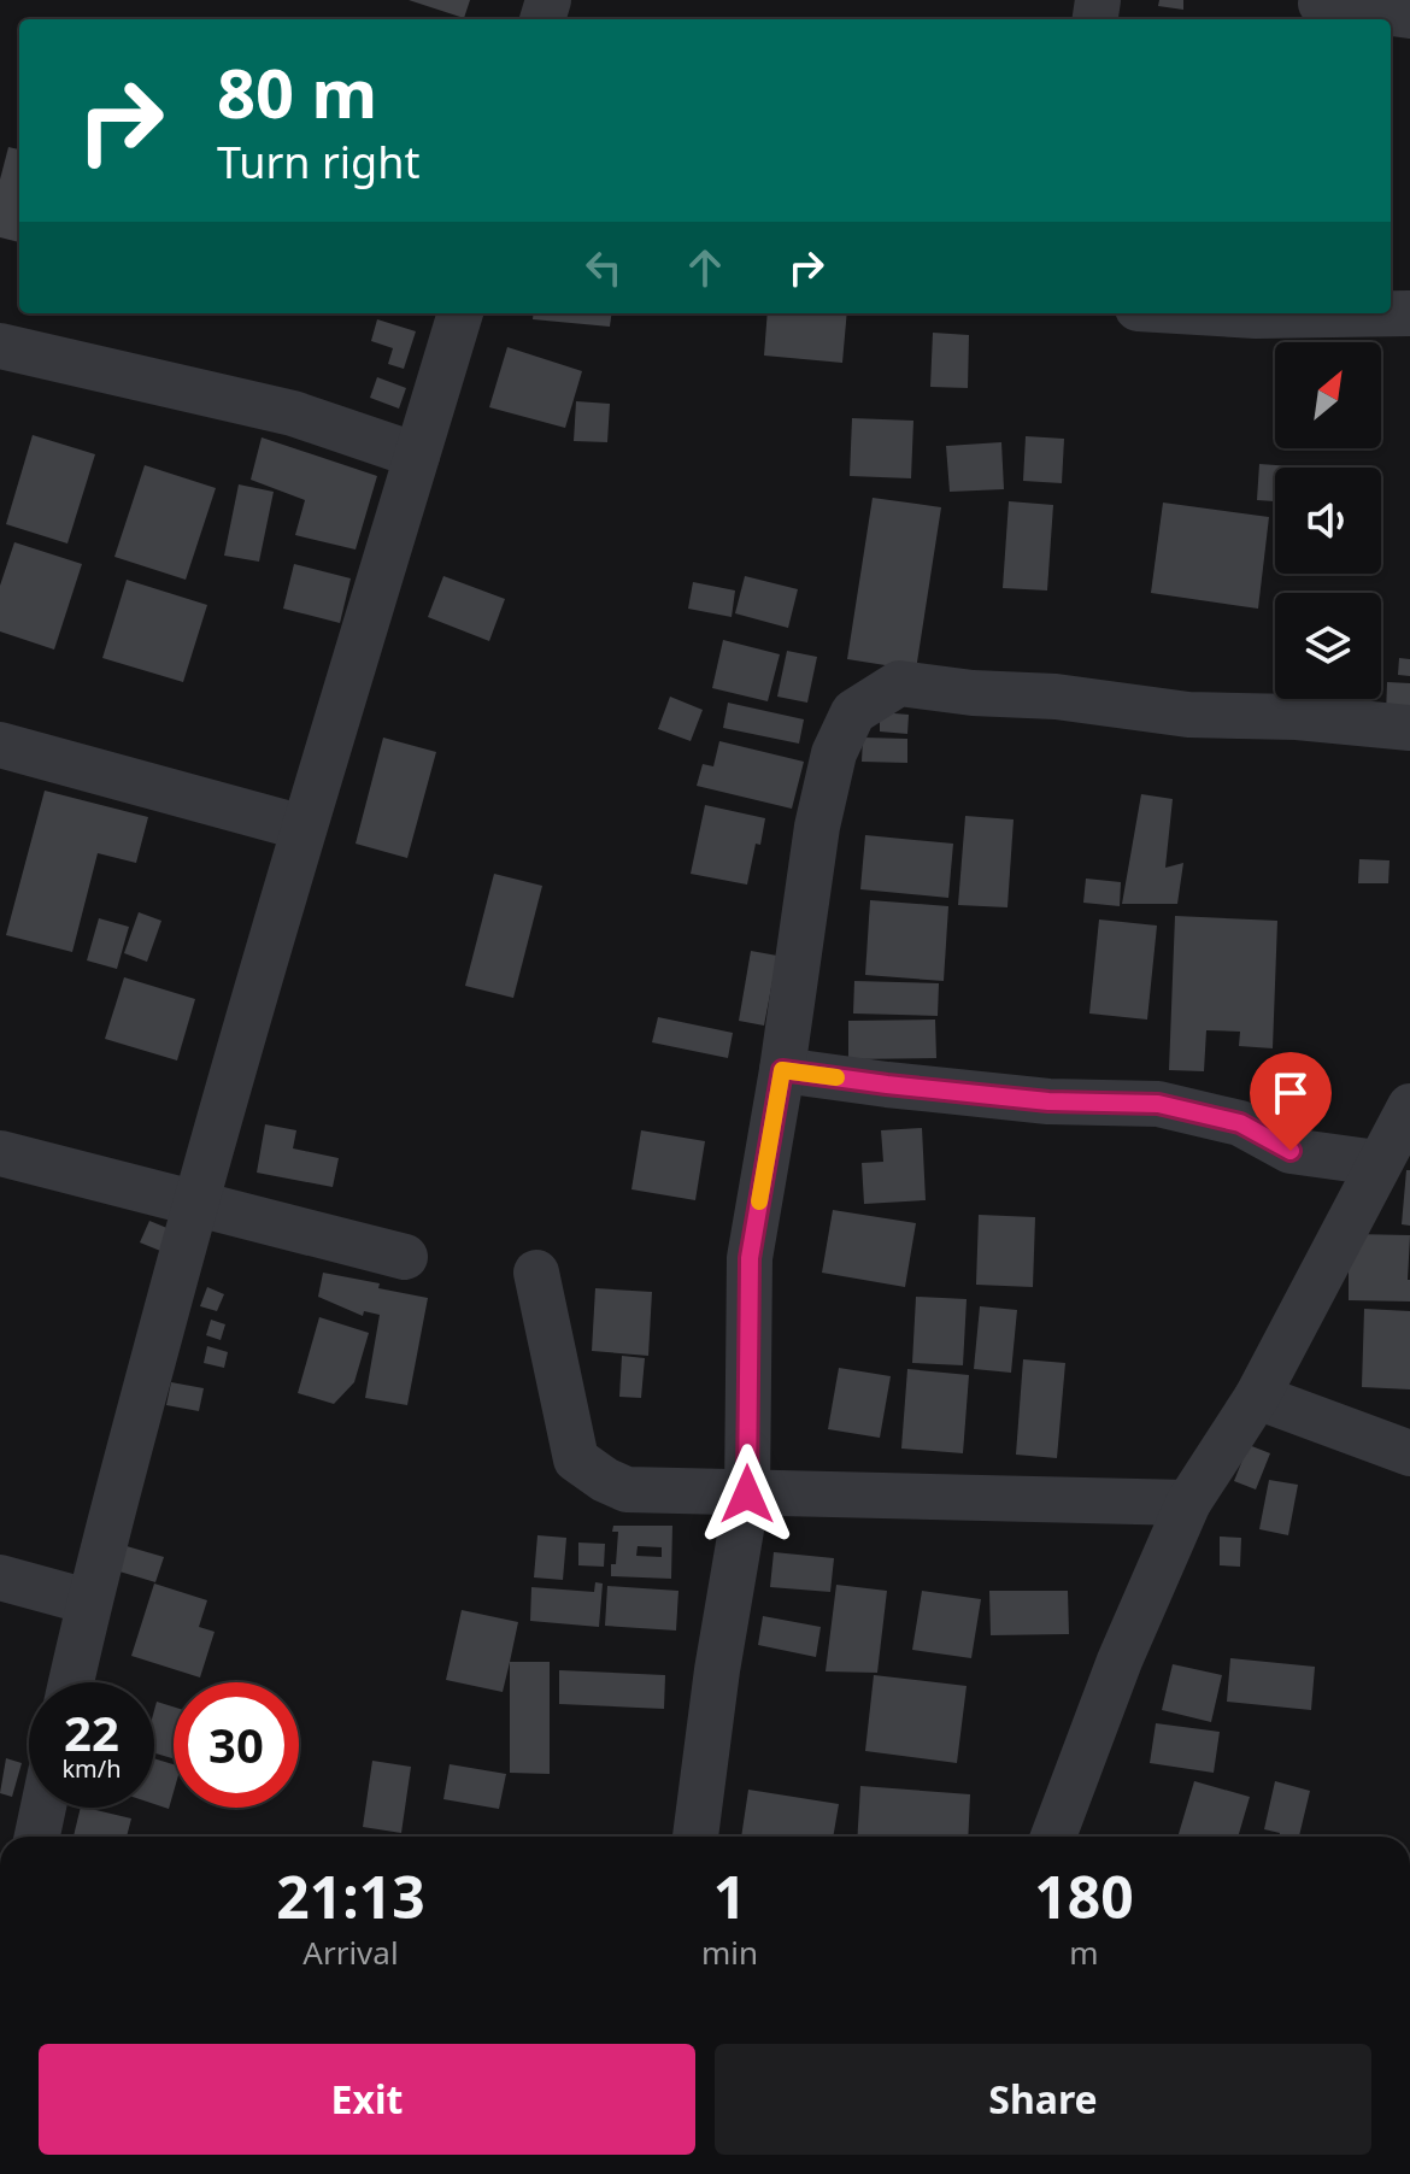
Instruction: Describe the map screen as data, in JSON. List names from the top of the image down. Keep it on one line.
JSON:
{"north":"top right","page":{"turn":["80 m","Turn right"],"speed":"22 km/h","limit":"30","eta":["21:13","Arrival","1","min","180","m"],"buttons":["Exit","Share"]}}
